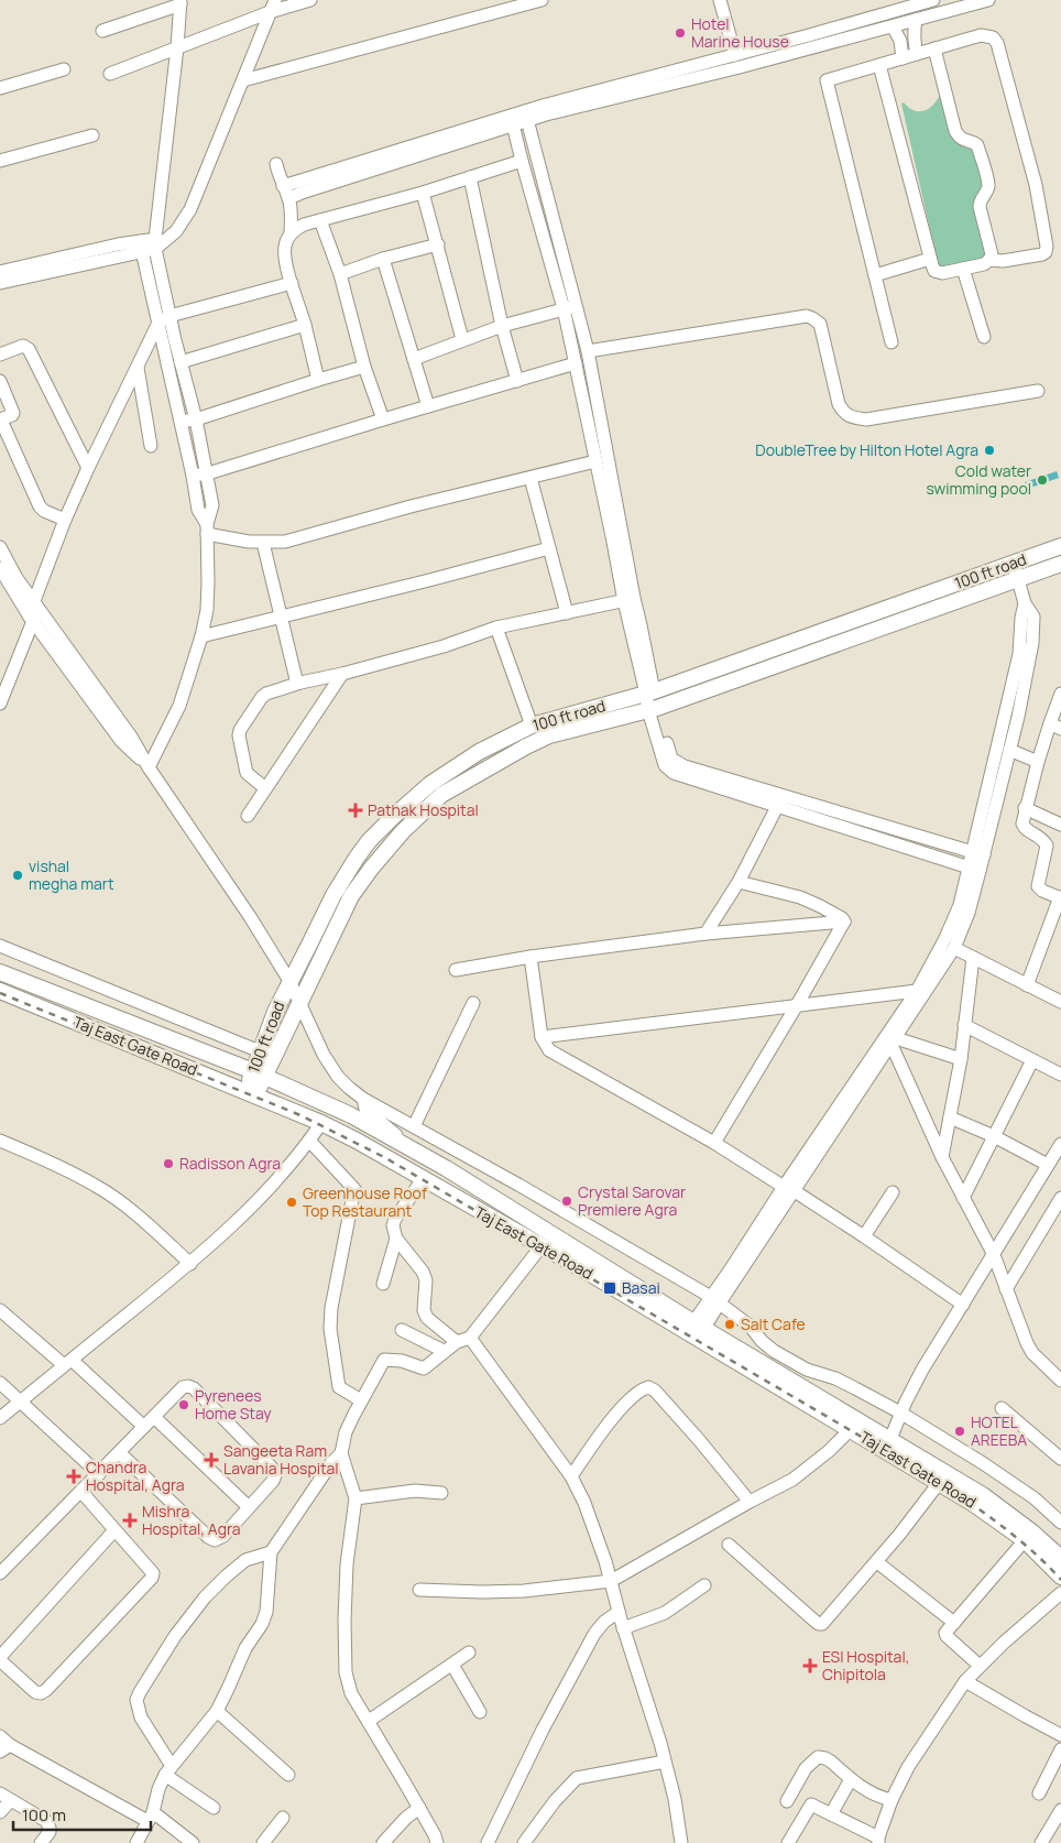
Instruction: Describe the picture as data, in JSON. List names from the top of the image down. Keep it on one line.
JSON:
{"streets":{"main road":["100 ft road","Taj East Gate Road"]},"crossings":[["100 ft road","Taj East Gate Road"]],"places":{"other":["Hotel Marine House","DoubleTree by Hilton Hotel Agra","Cold water swimming pool","vishal megha mart","Radisson Agra","Crystal Sarovar Premiere Agra","Greenhouse Roof Top Restaurant","Salt Cafe","Pyrenees Home Stay","HOTEL AREEBA"],"health":["Pathak Hospital","Sangeeta Ram Lavania Hospital","Chandra Hospital, Agra","Mishra Hospital, Agra","ESI Hospital, Chipitola"],"transit":["Basai"]},"scale_bar":"100 m"}
